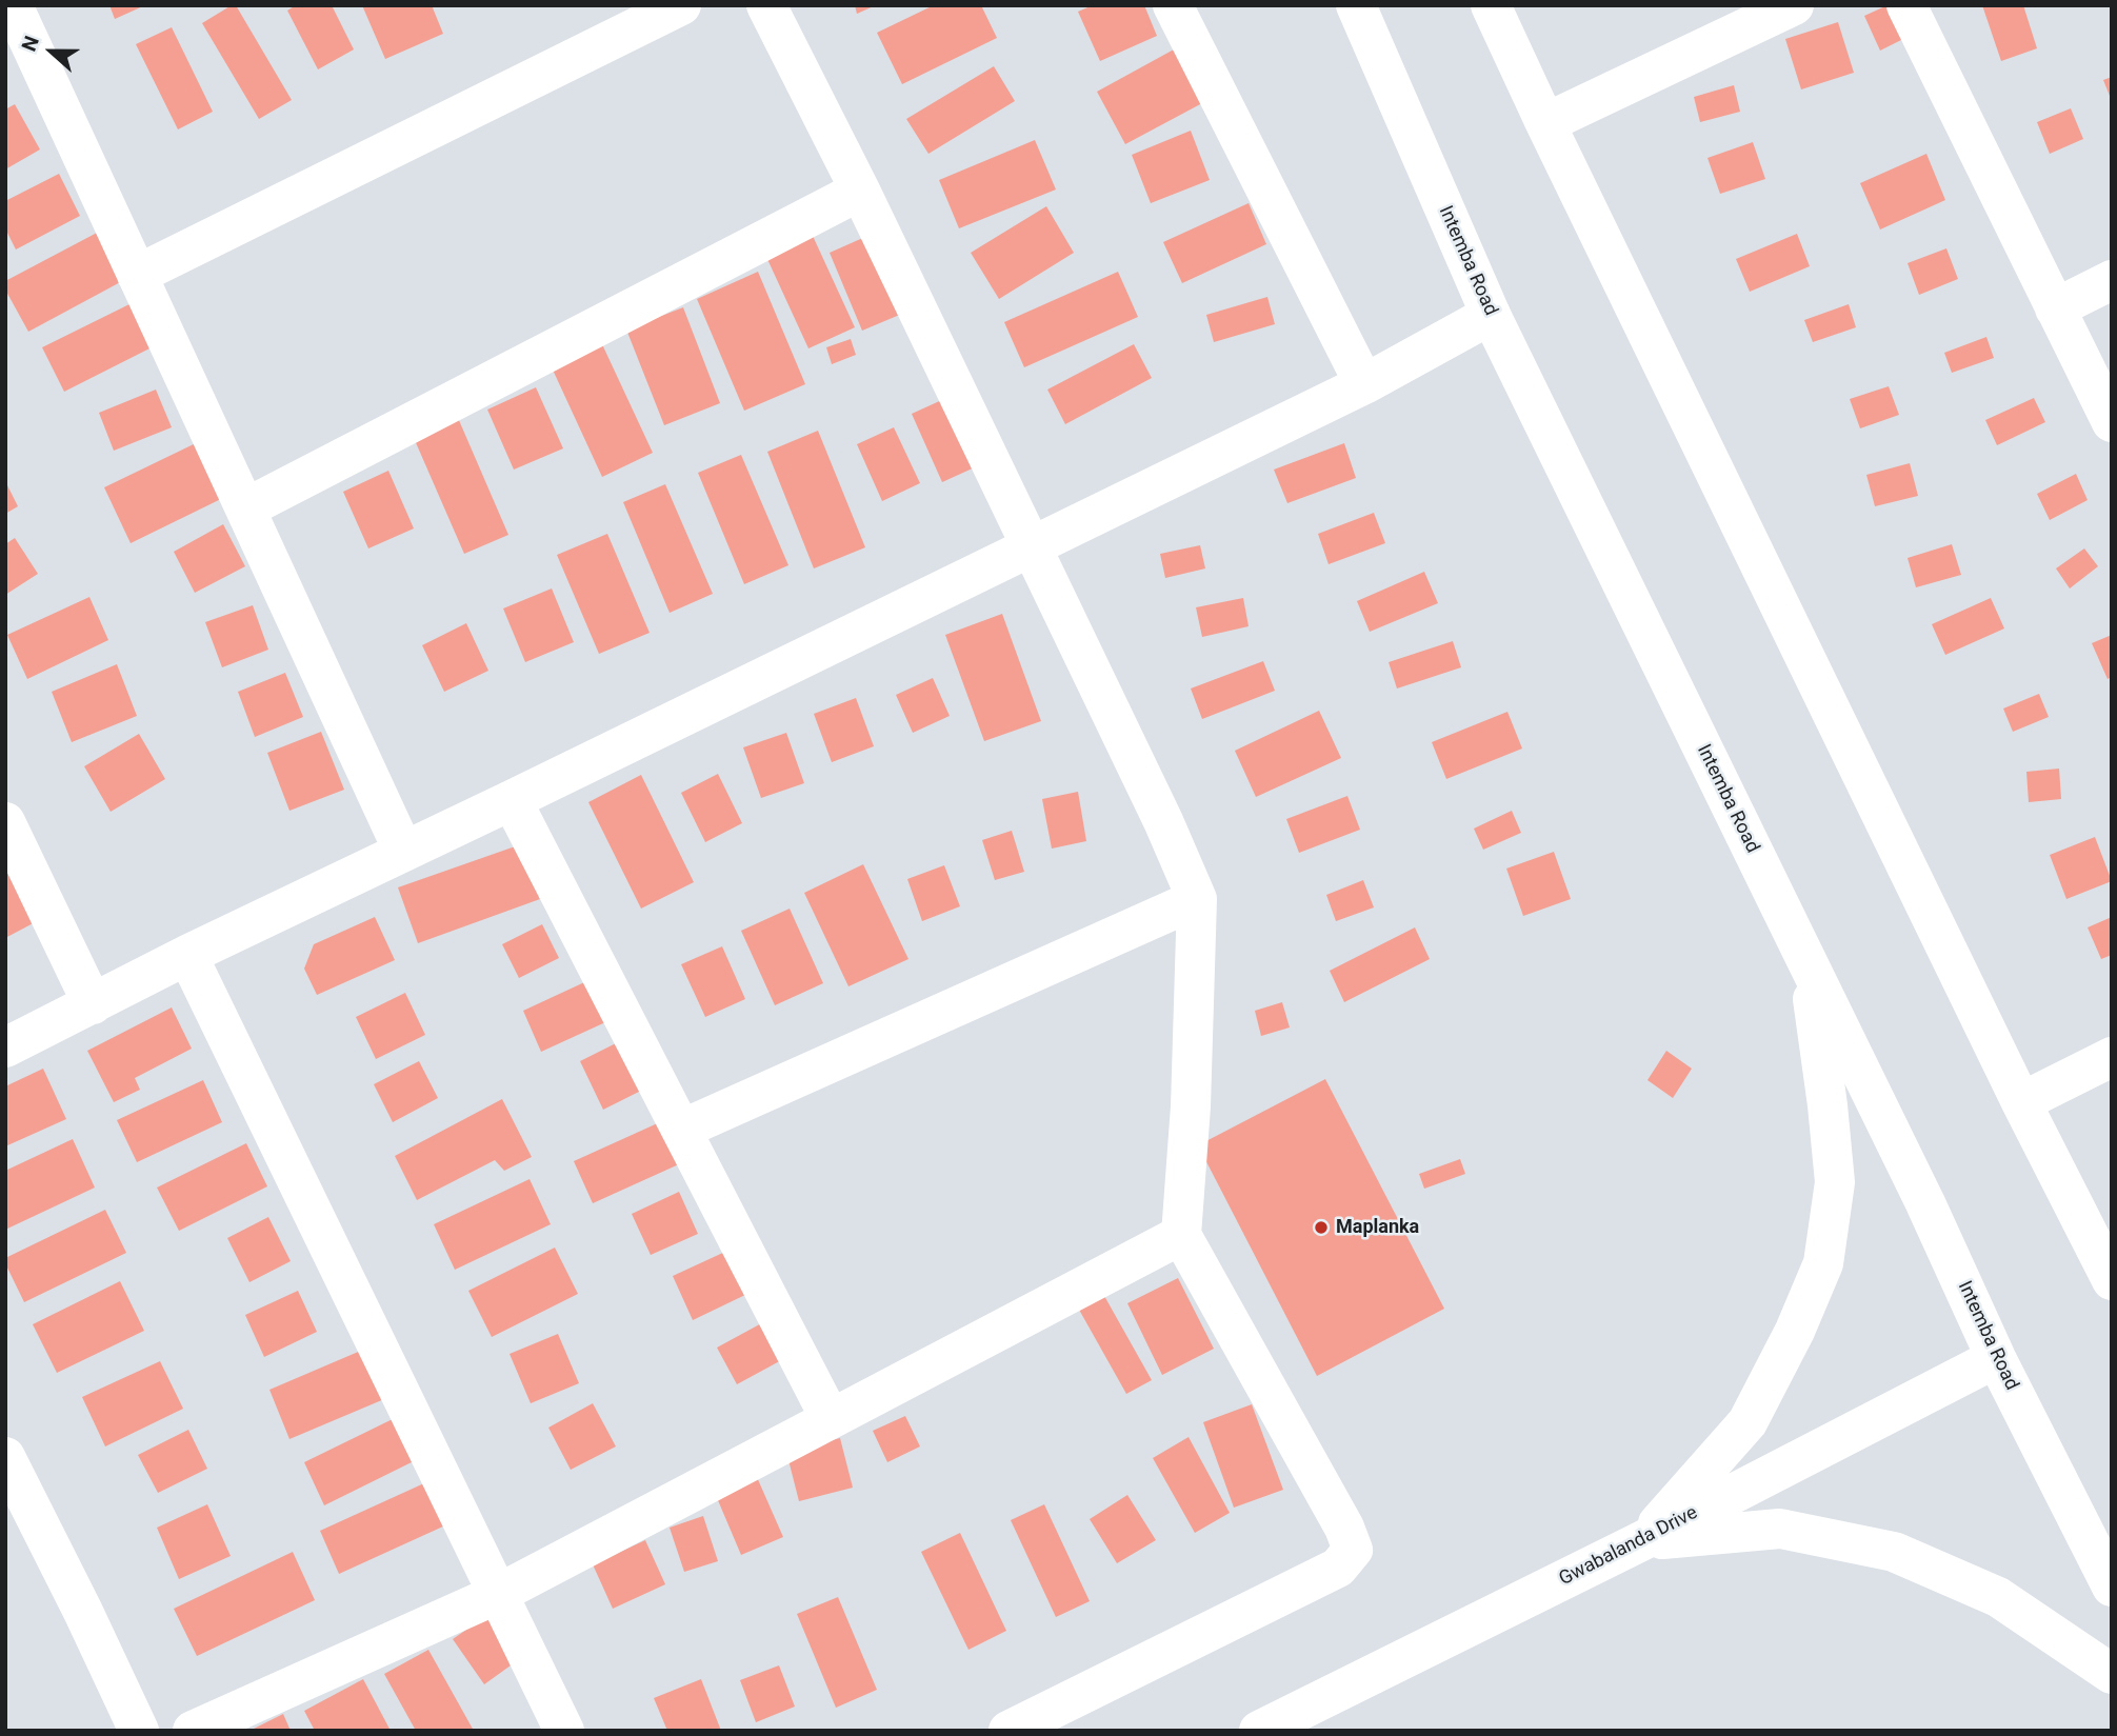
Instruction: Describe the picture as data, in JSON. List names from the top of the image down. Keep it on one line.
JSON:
{"streets":{"street":["Intemba Road","Gwabalanda Drive"]},"crossings":[["Intemba Road","Gwabalanda Drive"]],"places":["Maplanka"],"north":"left"}
